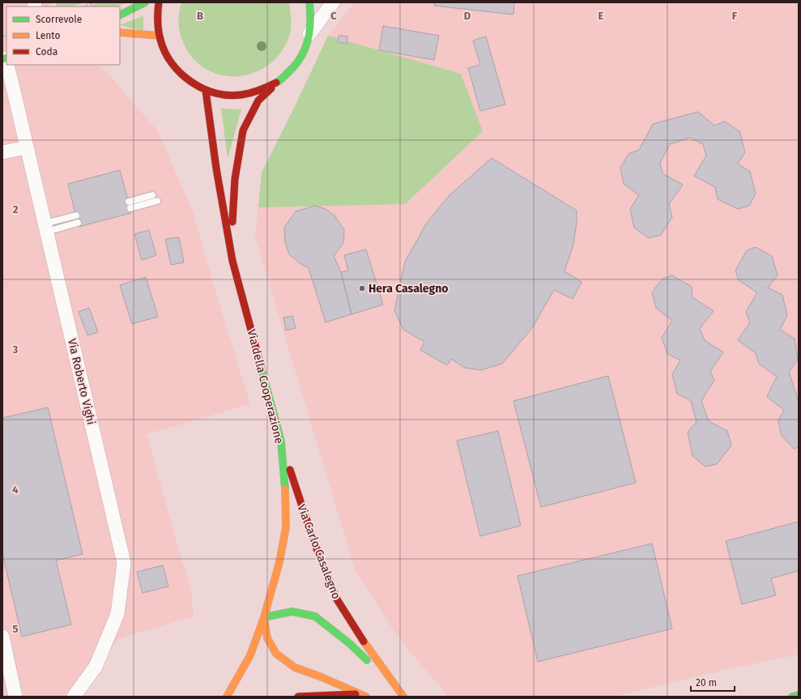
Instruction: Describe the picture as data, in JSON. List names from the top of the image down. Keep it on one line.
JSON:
{"streets":{"street":["Via Roberto Vighi","Via della Cooperazione","Via Carlo Casalegno"]},"crossings":[["Via della Cooperazione","Via Carlo Casalegno"]],"places":["Hera Casalegno"],"legend":["Scorrevole","Lento","Coda"],"scale_bar":"20 m","grid":{"columns":["B","C","D","E","F"],"rows":["2","3","4","5"]}}
